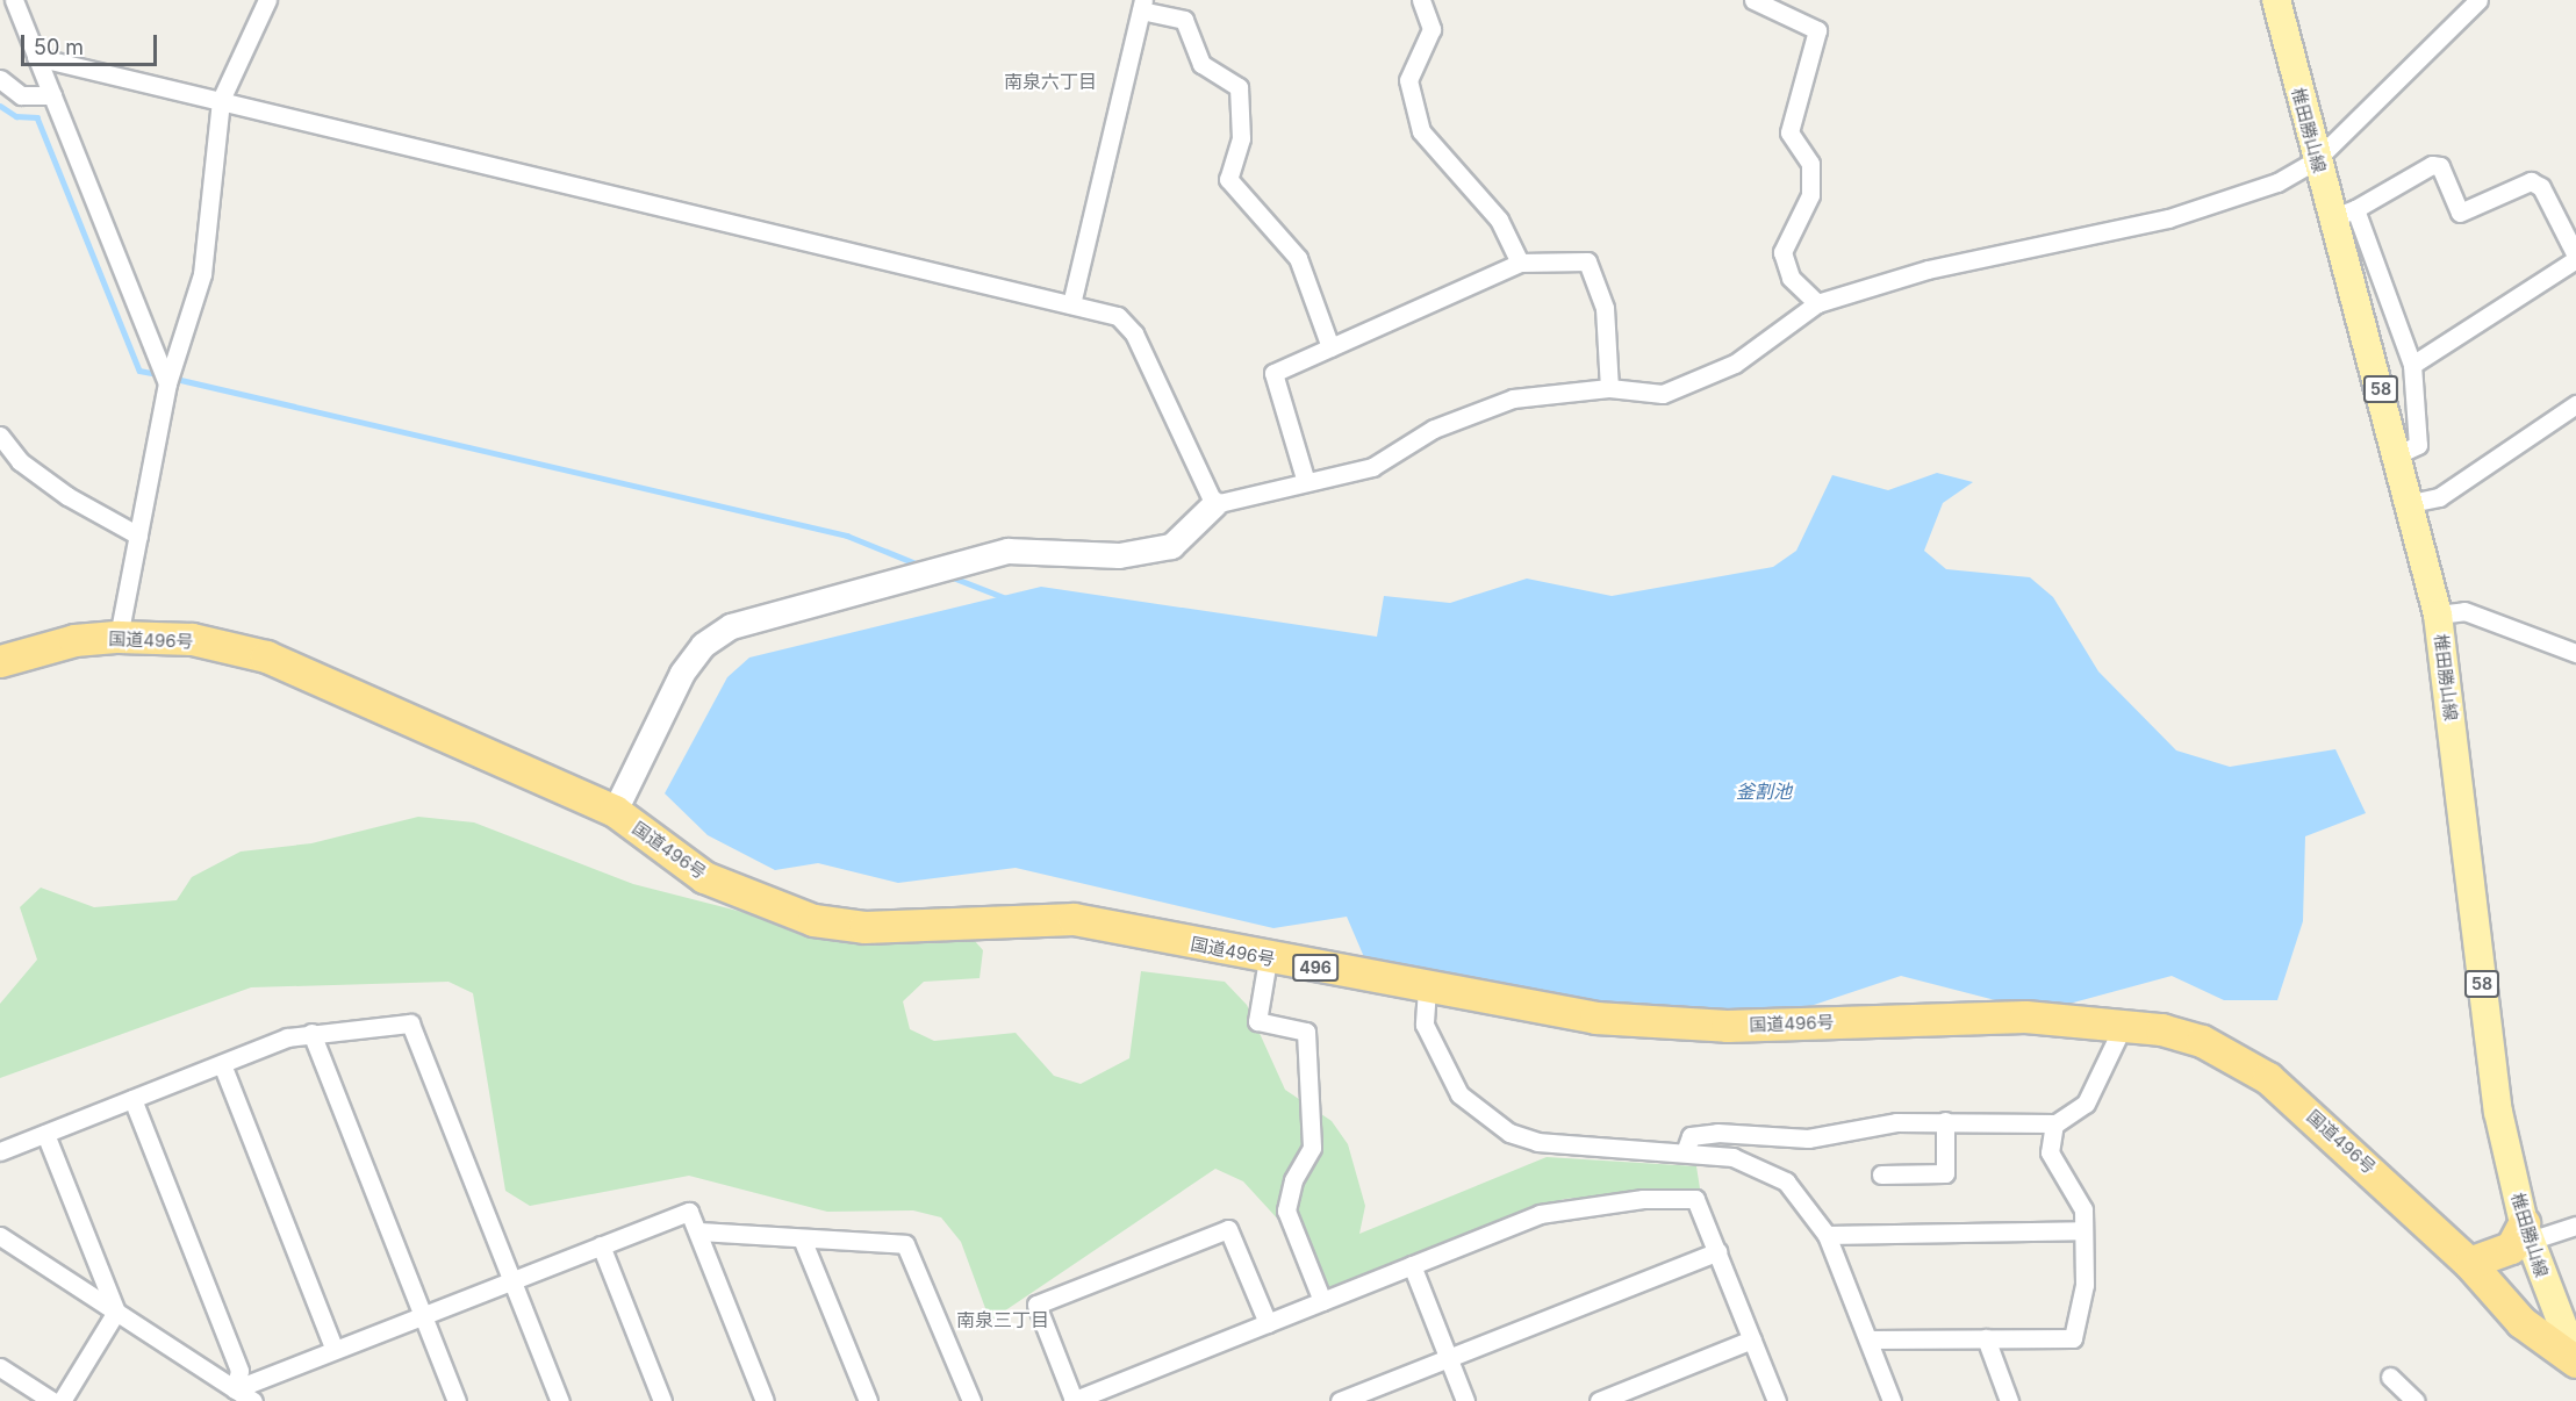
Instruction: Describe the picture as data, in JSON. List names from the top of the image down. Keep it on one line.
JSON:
{"streets":{"highway":["国道496号","496"],"main road":["椎田勝山線","58"]},"crossings":[["椎田勝山線","国道496号"]],"districts":["南泉六丁目","南泉三丁目"],"water":["釜割池"],"scale_bar":"50 m"}
